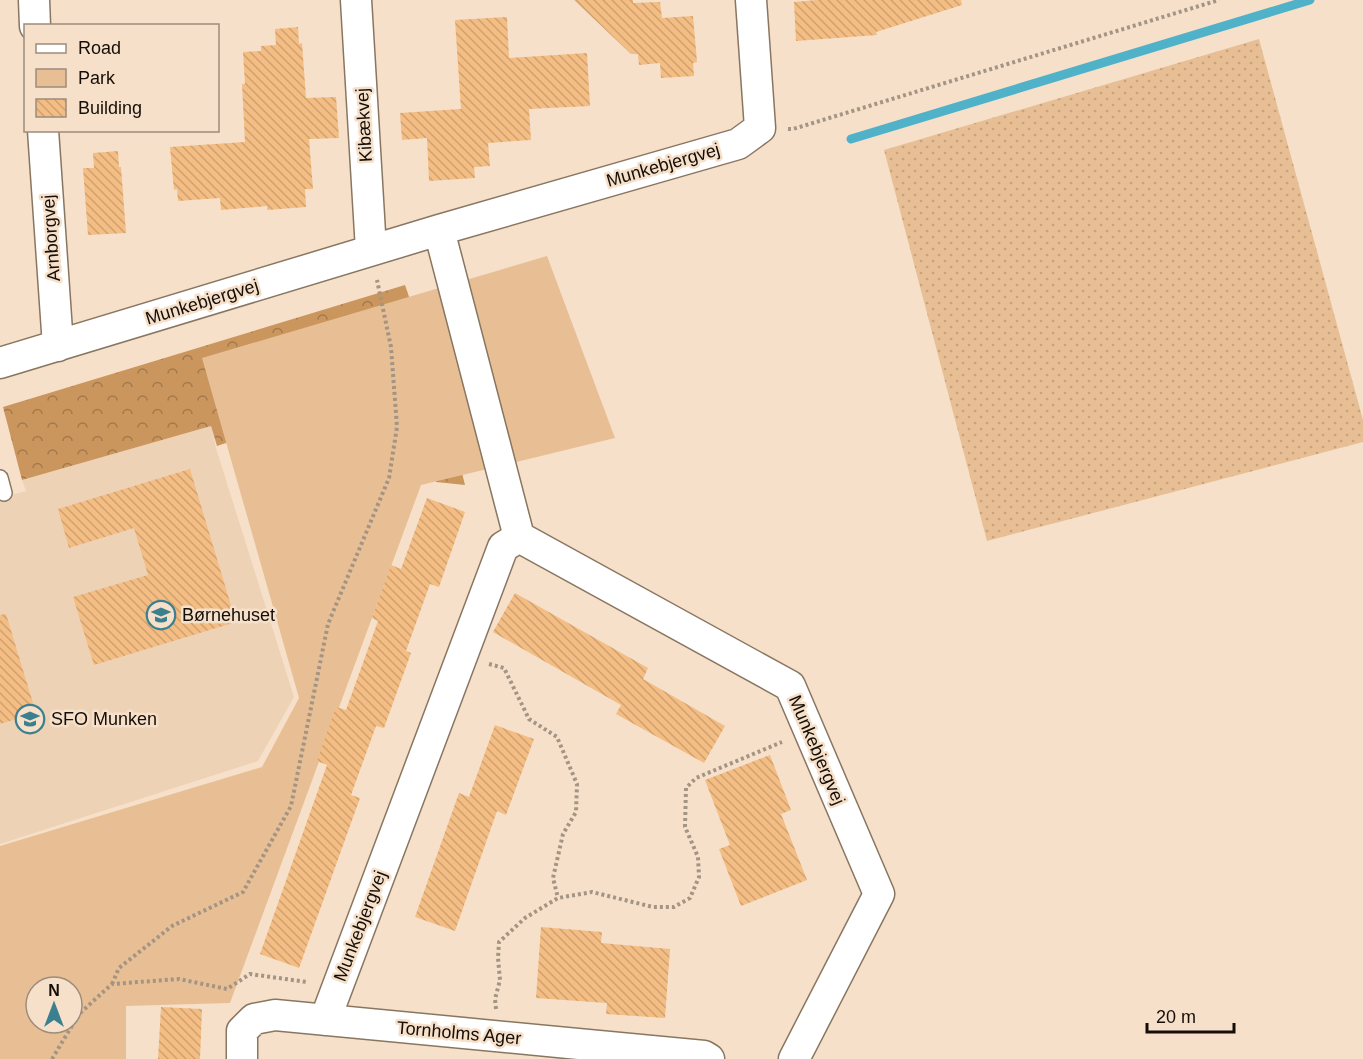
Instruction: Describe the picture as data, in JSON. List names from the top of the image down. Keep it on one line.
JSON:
{"streets":{"street":["Kibækvej","Munkebjergvej","Arnborgvej","Tornholms Ager"]},"crossings":[["Kibækvej","Munkebjergvej"],["Munkebjergvej","Arnborgvej"],["Munkebjergvej","Tornholms Ager"]],"places":{"school or university":["Børnehuset","SFO Munken"]},"legend":["Road","Park","Building"],"scale_bar":"20 m","north":"top"}
